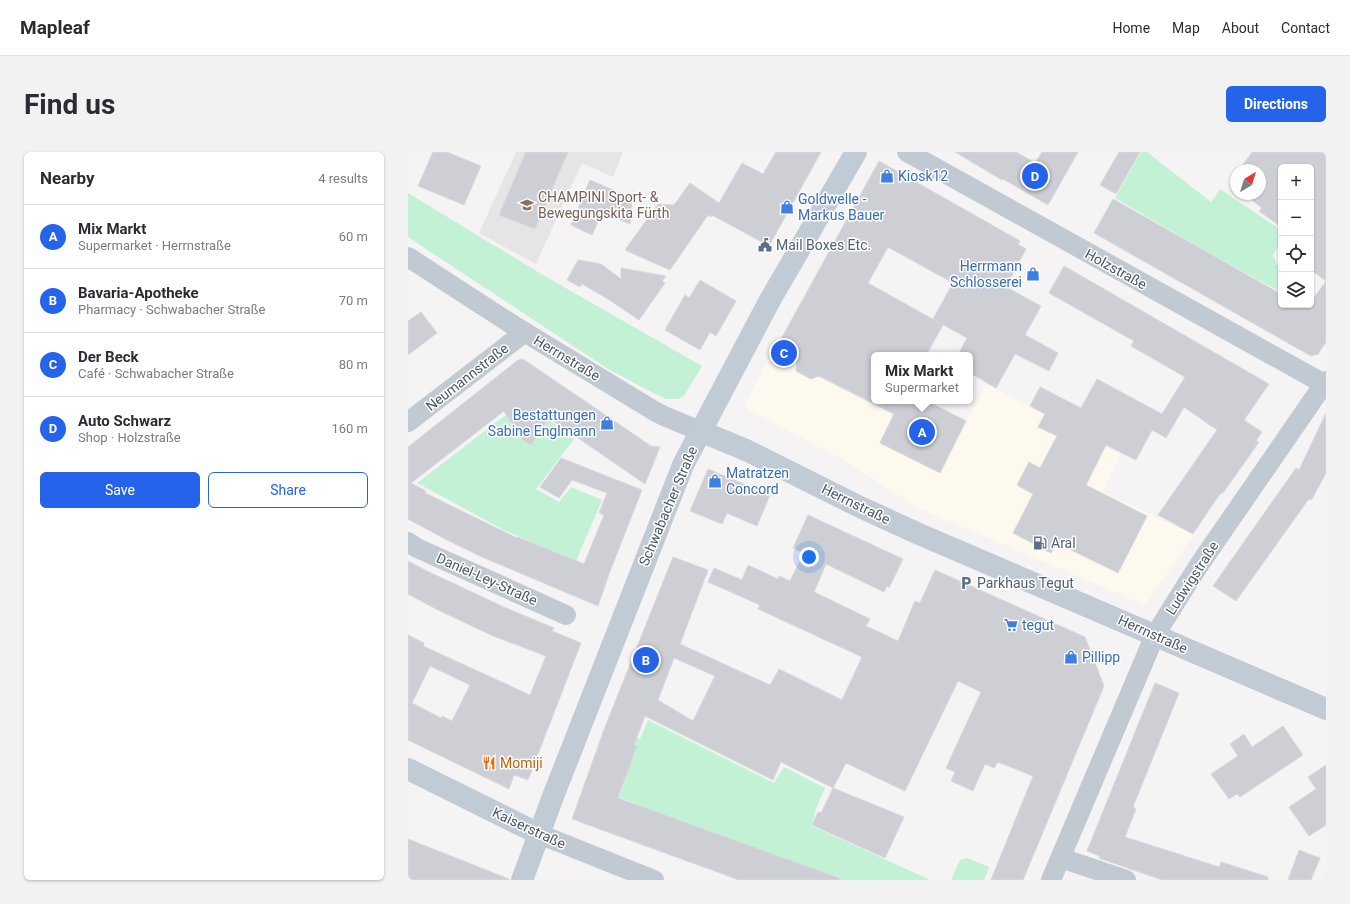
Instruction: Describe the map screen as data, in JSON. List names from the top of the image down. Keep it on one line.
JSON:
{"streets":{"main road":["Herrnstraße","Schwabacher Straße","Kaiserstraße"],"street":["Holzstraße","Neumannstraße","Ludwigstraße","Daniel-Ley-Straße"]},"crossings":[["Holzstraße","Ludwigstraße"],["Herrnstraße","Neumannstraße"],["Herrnstraße","Schwabacher Straße"],["Herrnstraße","Ludwigstraße"],["Schwabacher Straße","Kaiserstraße"]],"places":{"shop":["Kiosk12","Goldwelle - Markus Bauer","Herrmann Schlosserei","Bestattungen Sabine Englmann","Matratzen Concord","Pillipp"],"school or university":["CHAMPINI Sport- & Bewegungskita Fürth"],"public building":["Mail Boxes Etc."],"fuel station":["Aral"],"parking":["Parkhaus Tegut"],"supermarket":["tegut"],"restaurant":["Momiji"]},"north":"top right","page":{"header":"Mapleaf","nav":["Home","Map","About","Contact"],"buttons":["Directions",["Save","Share"]],"title":"Find us","heading":["Nearby","4 results"],"pins":["D","C","A","B"],"map_buttons":["+","−"],"list":[{"mark":"A","name":"Mix Markt","note":"Supermarket · Herrnstraße","value":"60 m"},{"mark":"B","name":"Bavaria-Apotheke","note":"Pharmacy · Schwabacher Straße","value":"70 m"},{"mark":"C","name":"Der Beck","note":"Café · Schwabacher Straße","value":"80 m"},{"mark":"D","name":"Auto Schwarz","note":"Shop · Holzstraße","value":"160 m"}],"popup":["Mix Markt","Supermarket"]}}
